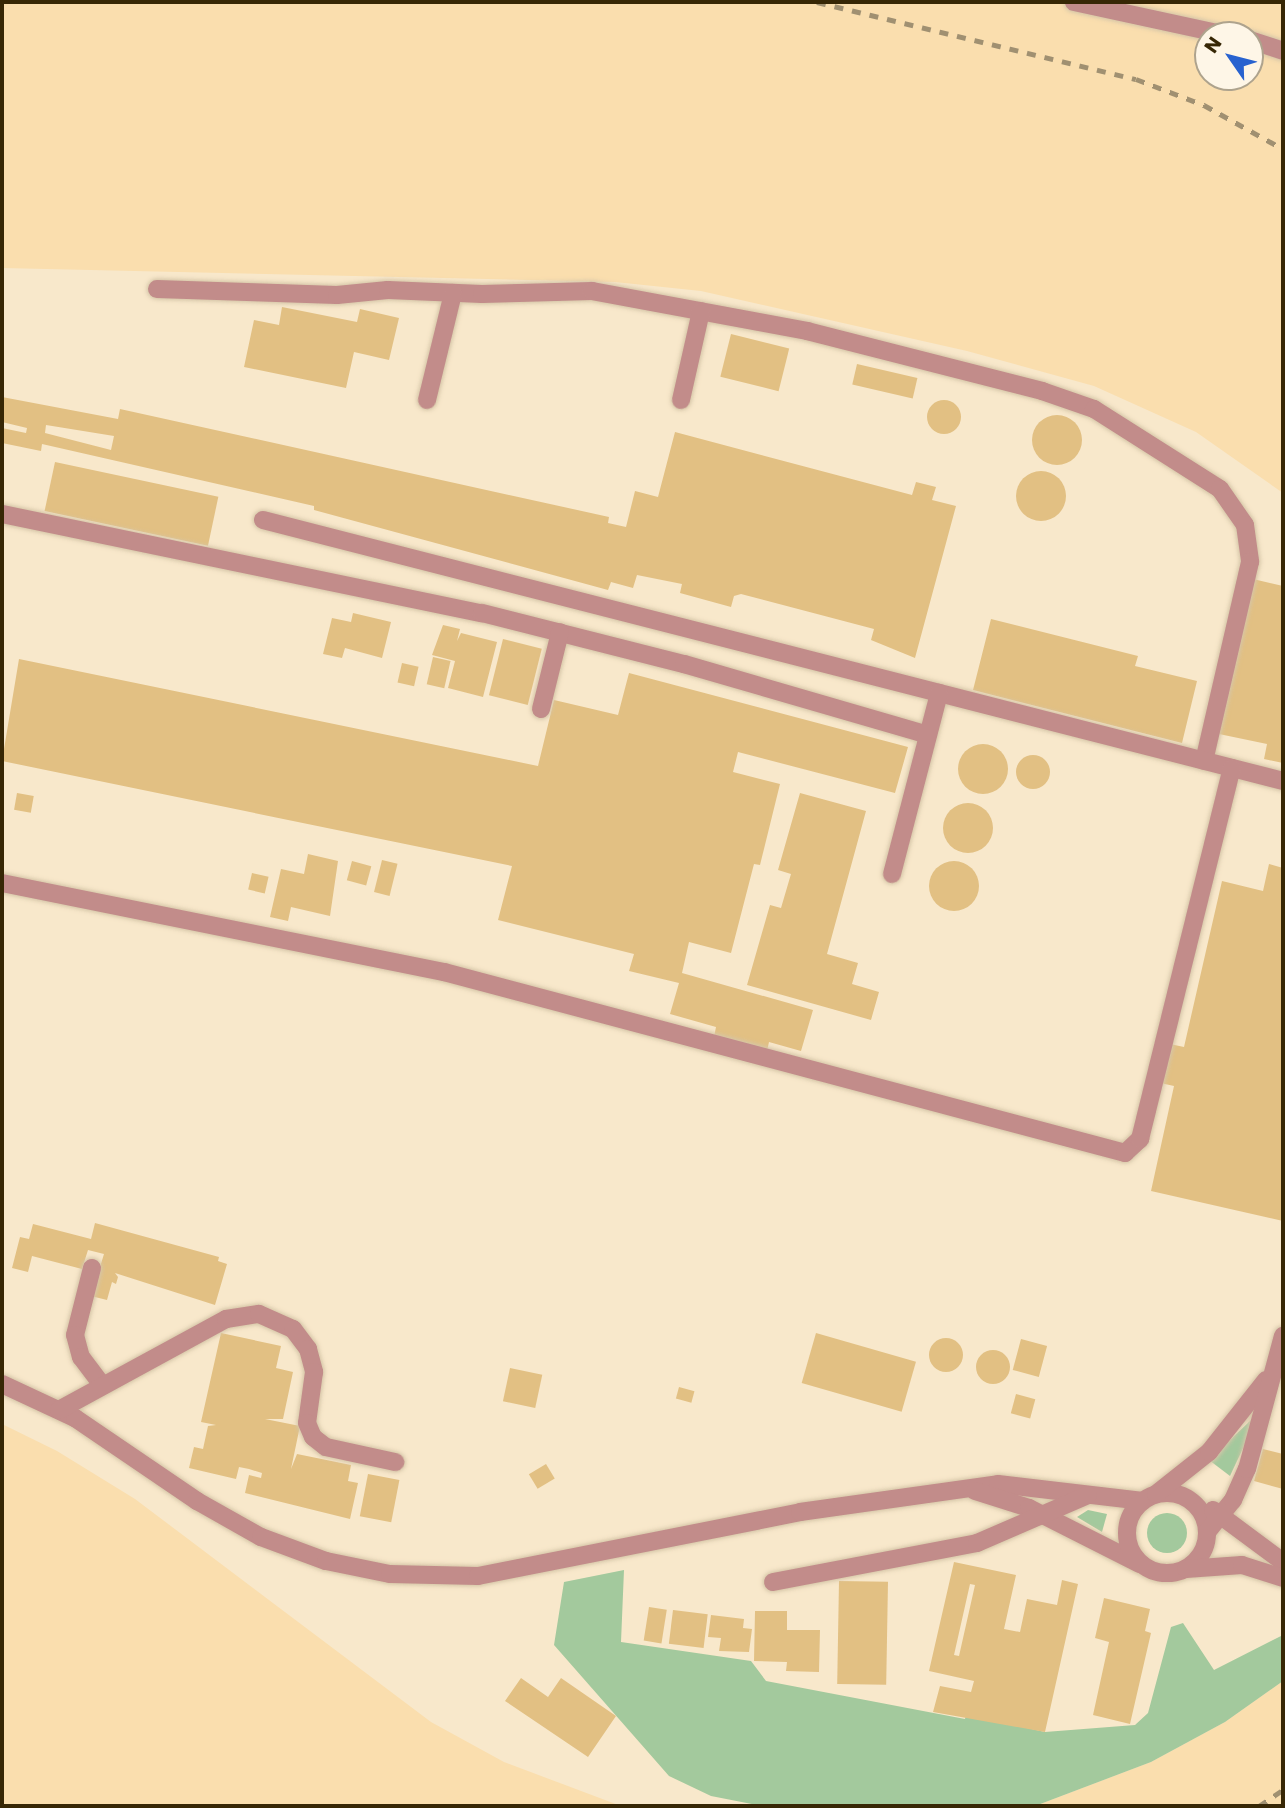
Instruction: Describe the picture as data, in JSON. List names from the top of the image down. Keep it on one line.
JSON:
{"north":"top left"}
